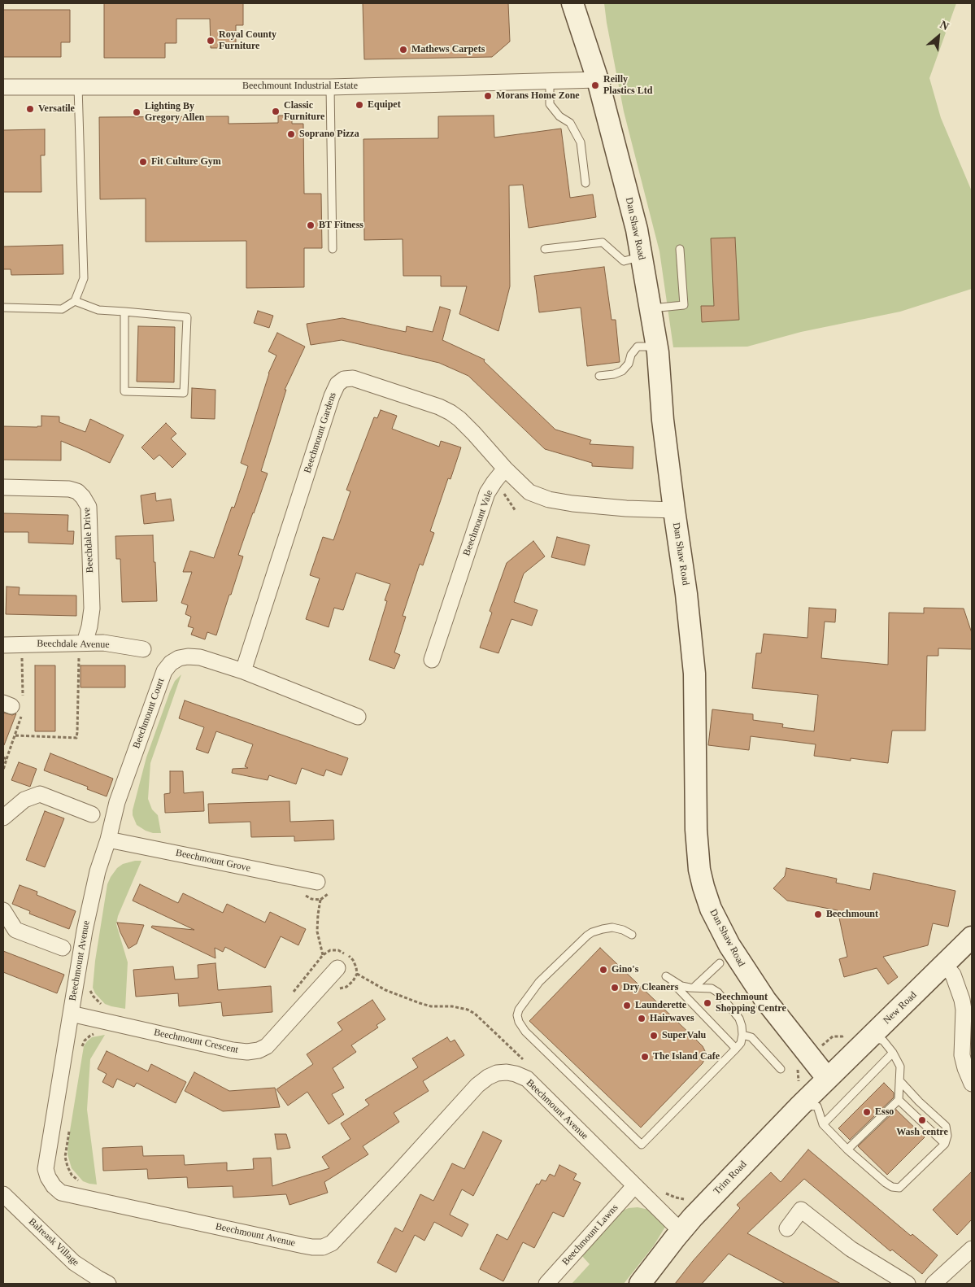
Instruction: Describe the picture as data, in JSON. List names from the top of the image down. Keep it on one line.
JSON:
{"streets":{"street":["Beechmount Industrial Estate","Dan Shaw Road","Beechmount Gardens","Beechmount Vale","Beechdale Drive","Beechdale Avenue","Beechmount Court","Beechmount Grove","Beechmount Avenue","New Road","Beechmount Crescent","Trim Road","Beechmount Lawns","Balreask Village"]},"crossings":[["Beechmount Industrial Estate","Dan Shaw Road"],["Dan Shaw Road","New Road"],["Dan Shaw Road","Trim Road"],["Beechmount Gardens","Beechmount Vale"],["Beechmount Gardens","Beechmount Court"],["Beechdale Drive","Beechdale Avenue"],["Beechmount Court","Beechmount Grove"],["Beechmount Court","Beechmount Avenue"],["Beechmount Grove","Beechmount Avenue"],["Beechmount Avenue","Beechmount Crescent"],["Beechmount Avenue","Trim Road"],["Beechmount Avenue","Beechmount Lawns"],["New Road","Trim Road"]],"places":["Royal County Furniture","Mathews Carpets","Reilly Plastics Ltd","Morans Home Zone","Equipet","Versatile","Classic Furniture","Lighting By Gregory Allen","Soprano Pizza","Fit Culture Gym","BT Fitness","Beechmount","Gino's","Dry Cleaners","Beechmount Shopping Centre","Launderette","Hairwaves","SuperValu","The Island Cafe","Esso","Wash centre"],"north":"top right"}
